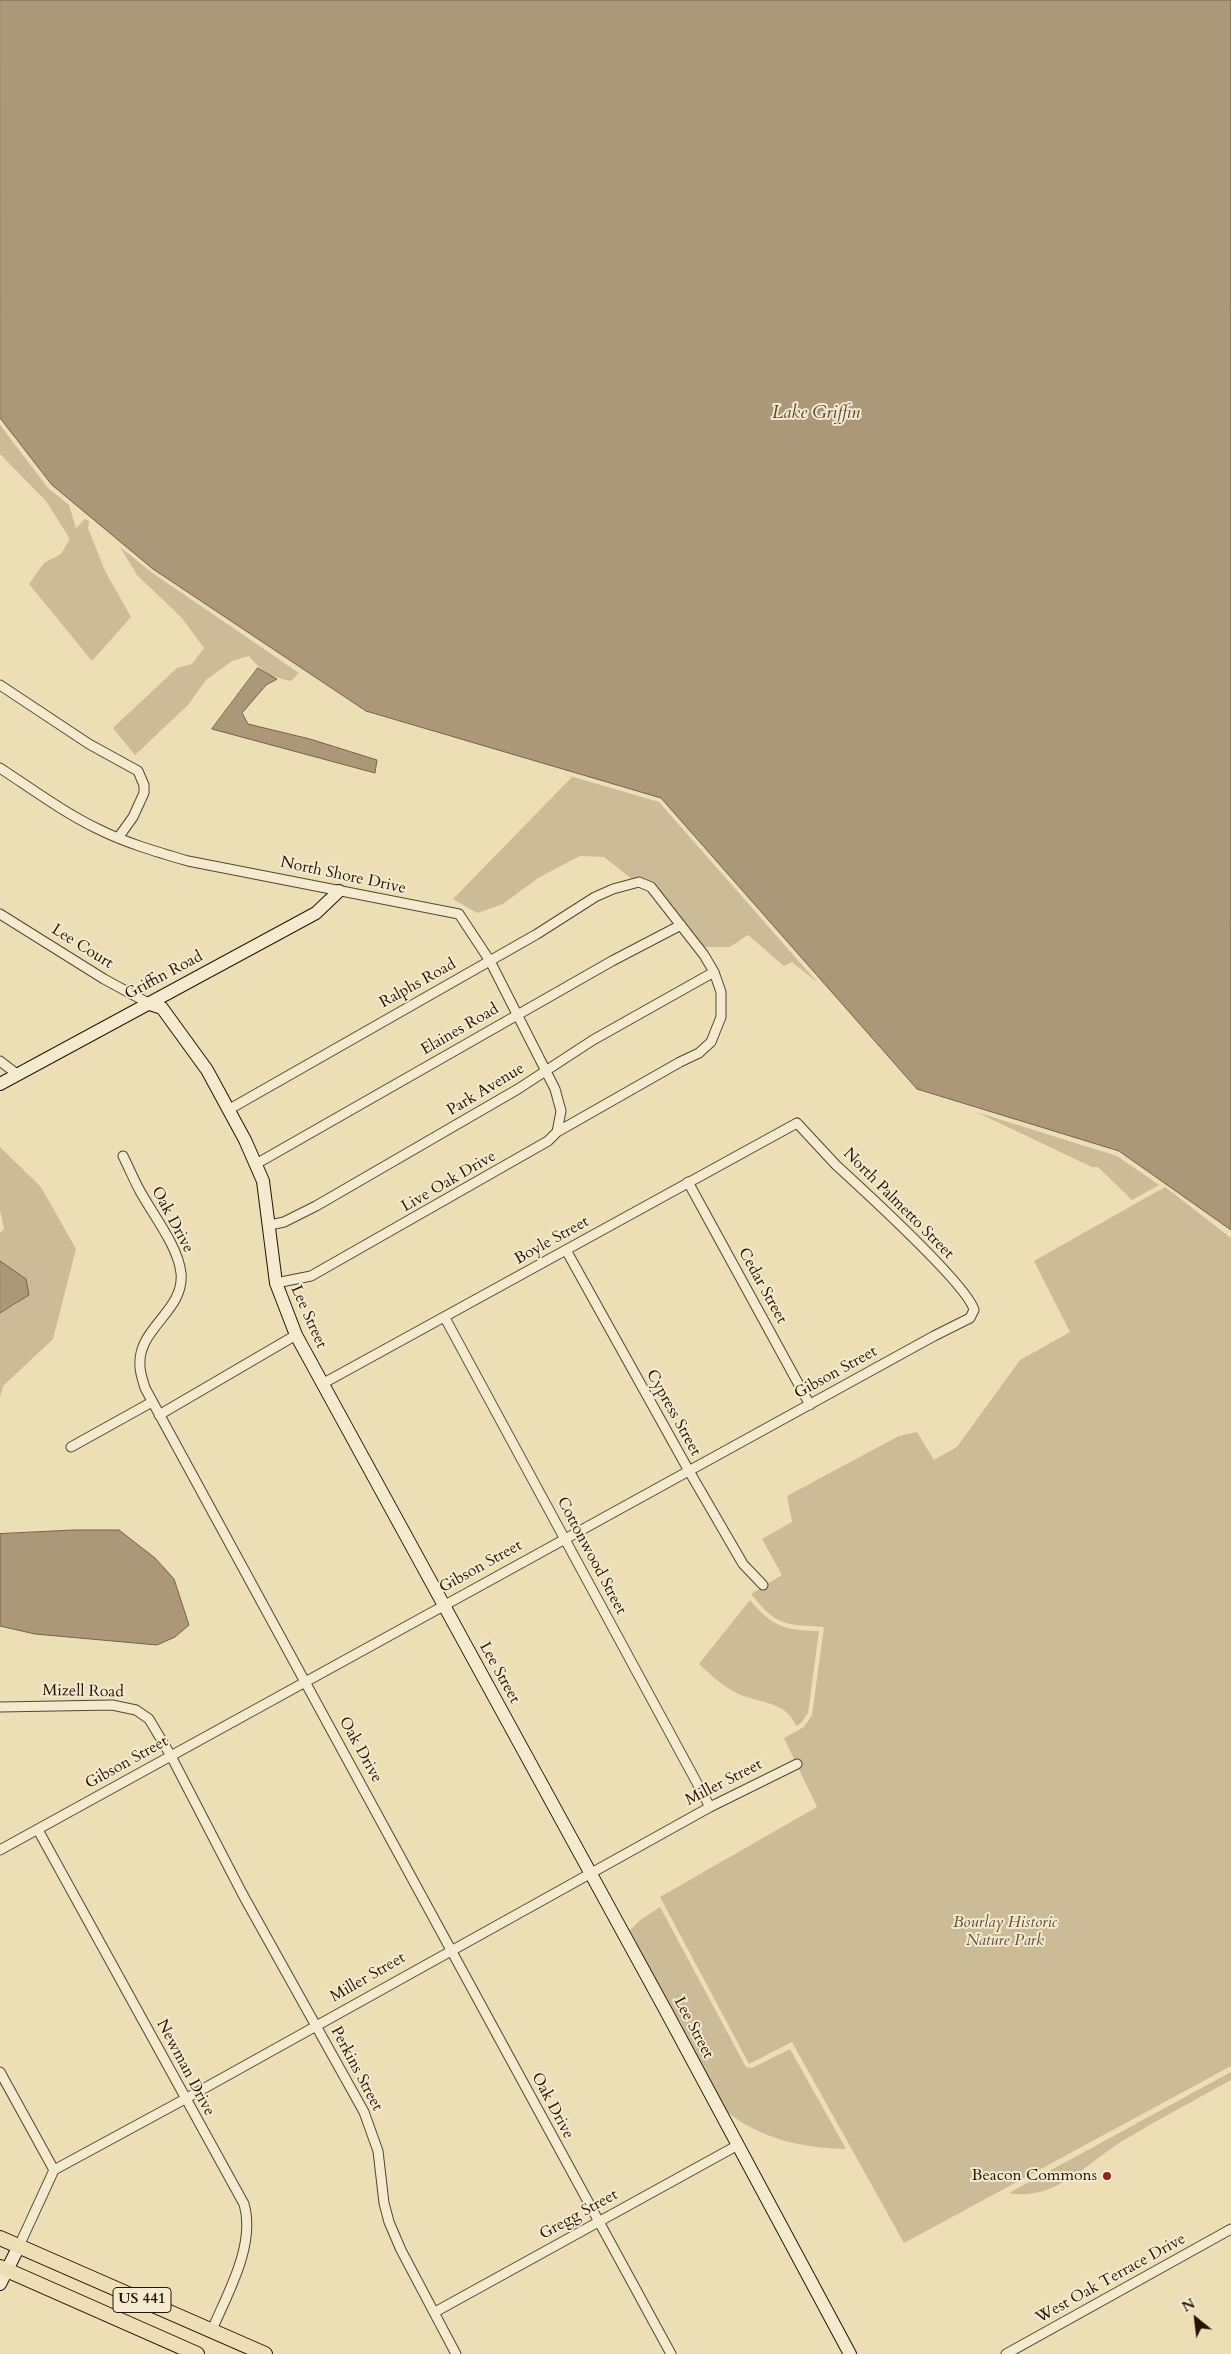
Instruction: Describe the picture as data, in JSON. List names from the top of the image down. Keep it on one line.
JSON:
{"streets":{"main road":["US 441"],"street":["North Shore Drive","Lee Court","Griffin Road","Ralphs Road","Elaines Road","Park Avenue","Live Oak Drive","North Palmetto Street","Oak Drive","Boyle Street","Cedar Street","Lee Street","Gibson Street","Cypress Street","Cottonwood Street","Mizell Road","Miller Street","Newman Drive","Perkins Street","Gregg Street","West Oak Terrace Drive"]},"crossings":[["North Shore Drive","Griffin Road"],["North Shore Drive","Ralphs Road"],["North Shore Drive","Elaines Road"],["North Shore Drive","Park Avenue"],["North Shore Drive","Live Oak Drive"],["Lee Court","Griffin Road"],["Lee Court","Lee Street"],["Griffin Road","Lee Street"],["Ralphs Road","Elaines Road"],["Ralphs Road","Park Avenue"],["Ralphs Road","Live Oak Drive"],["Ralphs Road","Lee Street"],["Elaines Road","Lee Street"],["Park Avenue","Live Oak Drive"],["Park Avenue","Lee Street"],["Live Oak Drive","Lee Street"],["North Palmetto Street","Boyle Street"],["North Palmetto Street","Gibson Street"],["Oak Drive","Gibson Street"],["Oak Drive","Miller Street"],["Oak Drive","Gregg Street"],["Boyle Street","Cedar Street"],["Boyle Street","Lee Street"],["Boyle Street","Cypress Street"],["Boyle Street","Cottonwood Street"],["Cedar Street","Gibson Street"],["Lee Street","Gibson Street"],["Lee Street","Miller Street"],["Lee Street","Gregg Street"],["Gibson Street","Cypress Street"],["Gibson Street","Cottonwood Street"],["Gibson Street","Mizell Road"],["Gibson Street","Newman Drive"],["Gibson Street","Perkins Street"],["Cottonwood Street","Miller Street"],["Mizell Road","Perkins Street"],["Miller Street","Newman Drive"],["Miller Street","Perkins Street"],["Newman Drive","US 441"],["Perkins Street","Gregg Street"]],"water":["Lake Griffin"],"parks":["Bourlay Historic Nature Park"],"places":["Beacon Commons"],"north":"top left"}
